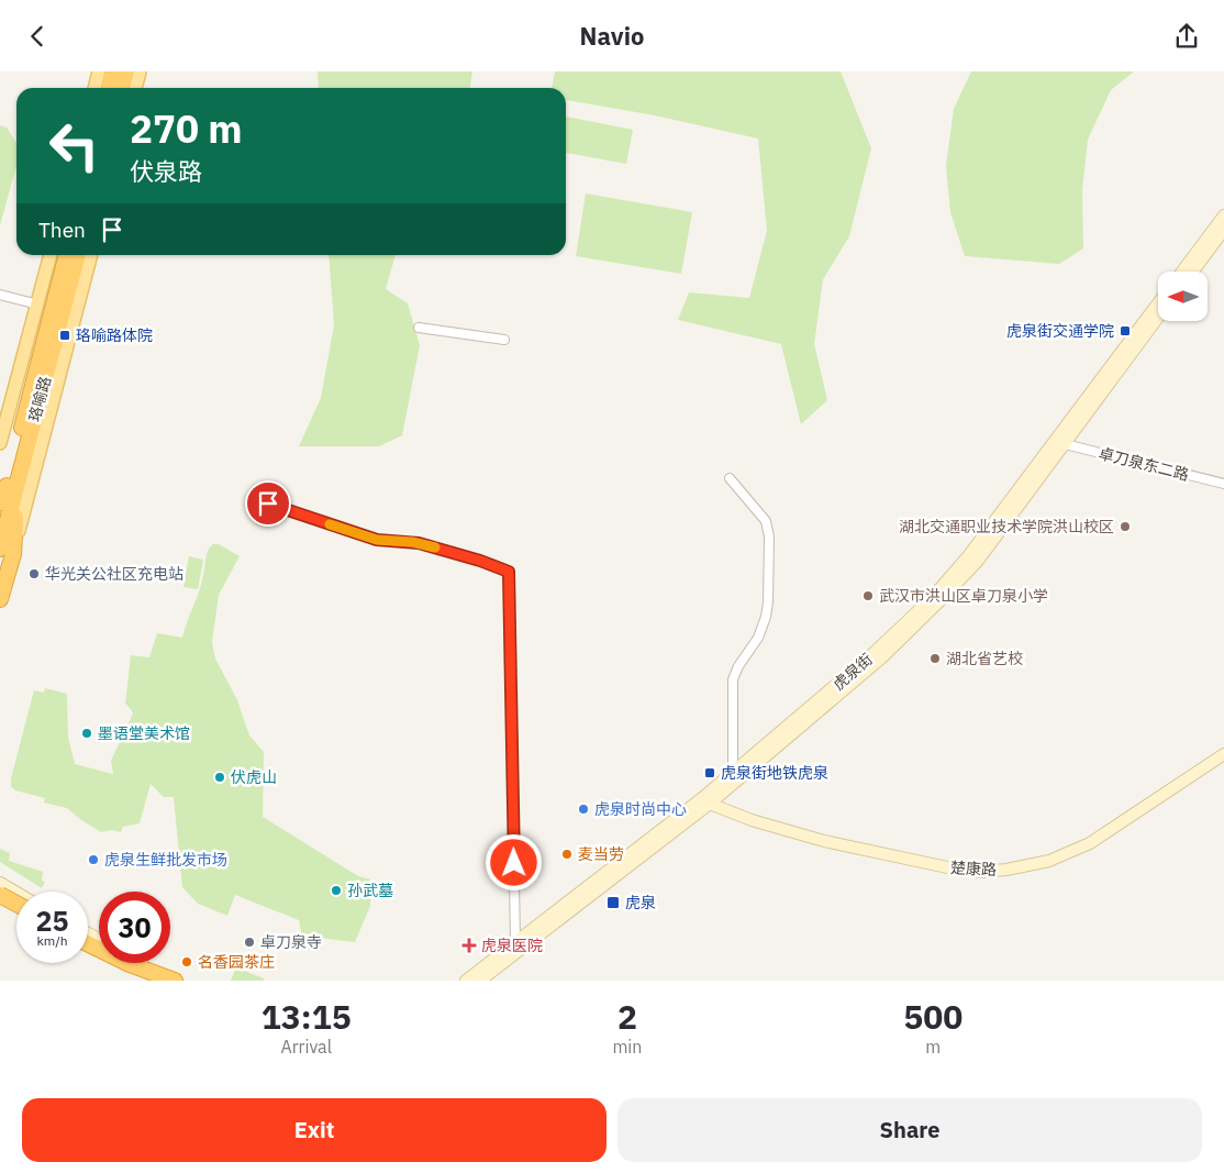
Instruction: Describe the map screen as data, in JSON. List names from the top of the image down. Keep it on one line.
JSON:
{"streets":{"highway":["珞喻路"],"main road":["虎泉街","楚康路"],"street":["卓刀泉东二路"]},"crossings":[["卓刀泉东二路","虎泉街"],["虎泉街","楚康路"]],"places":{"transit":["虎泉街交通学院","珞喻路体院","虎泉街地铁虎泉","虎泉"],"other":["湖北交通职业技术学院洪山校区","华光关公社区充电站","武汉市洪山区卓刀泉小学","湖北省艺校","墨语堂美术馆","伏虎山","虎泉时尚中心","麦当劳","虎泉生鲜批发市场","孙武墓","卓刀泉寺","名香园茶庄"],"health":["虎泉医院"]},"north":"left","page":{"header":"Navio","turn":["270 m","伏泉路"],"then":"Then","speed":"25 km/h","limit":"30","eta":["13:15","Arrival","2","min","500","m"],"buttons":["Exit","Share"]}}
